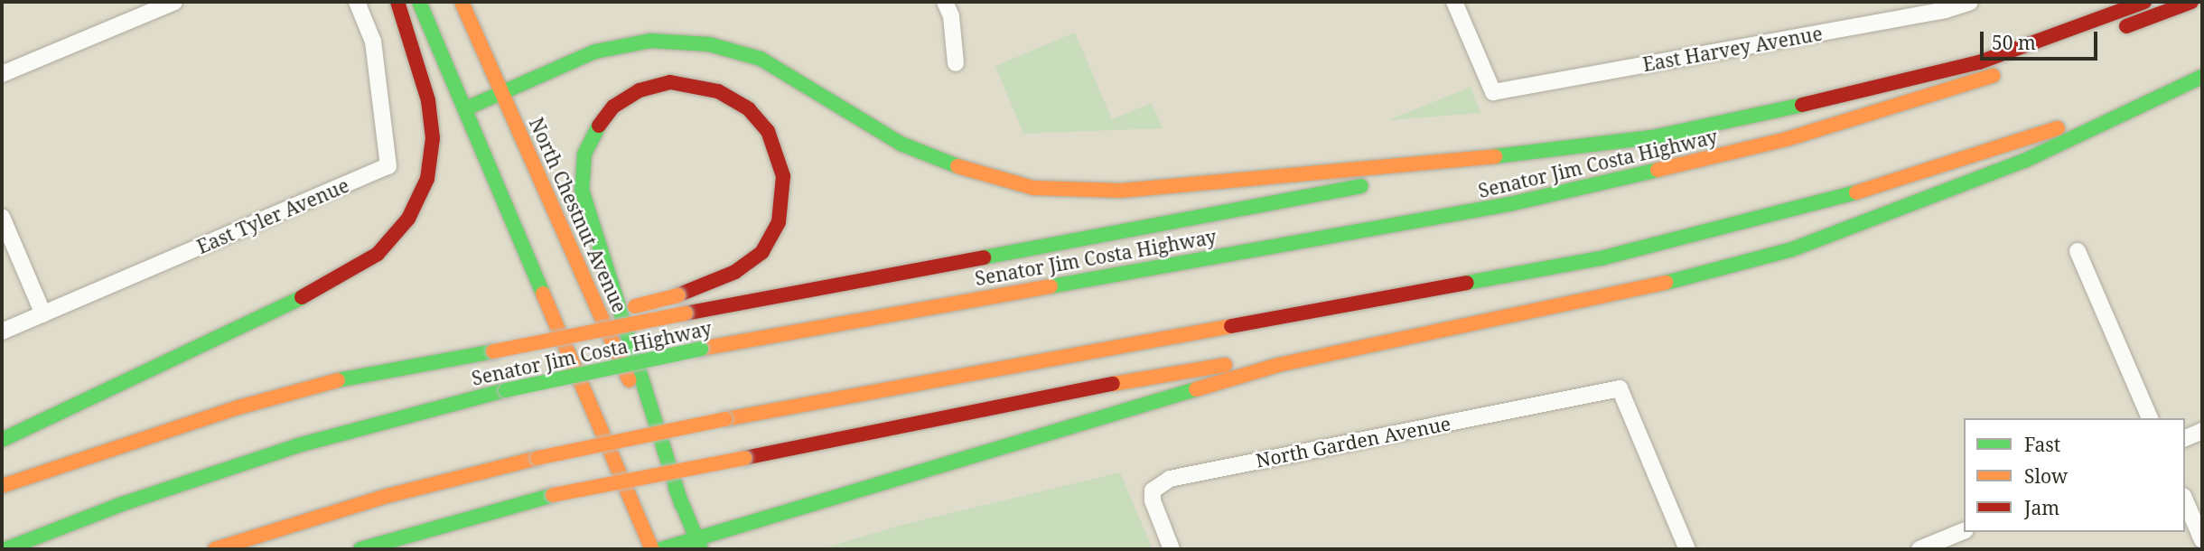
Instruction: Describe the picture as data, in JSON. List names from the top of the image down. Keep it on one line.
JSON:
{"streets":{"main road":["Senator Jim Costa Highway","North Chestnut Avenue"],"street":["East Harvey Avenue","East Tyler Avenue","North Garden Avenue"]},"legend":["Fast","Slow","Jam"],"scale_bar":"50 m"}
